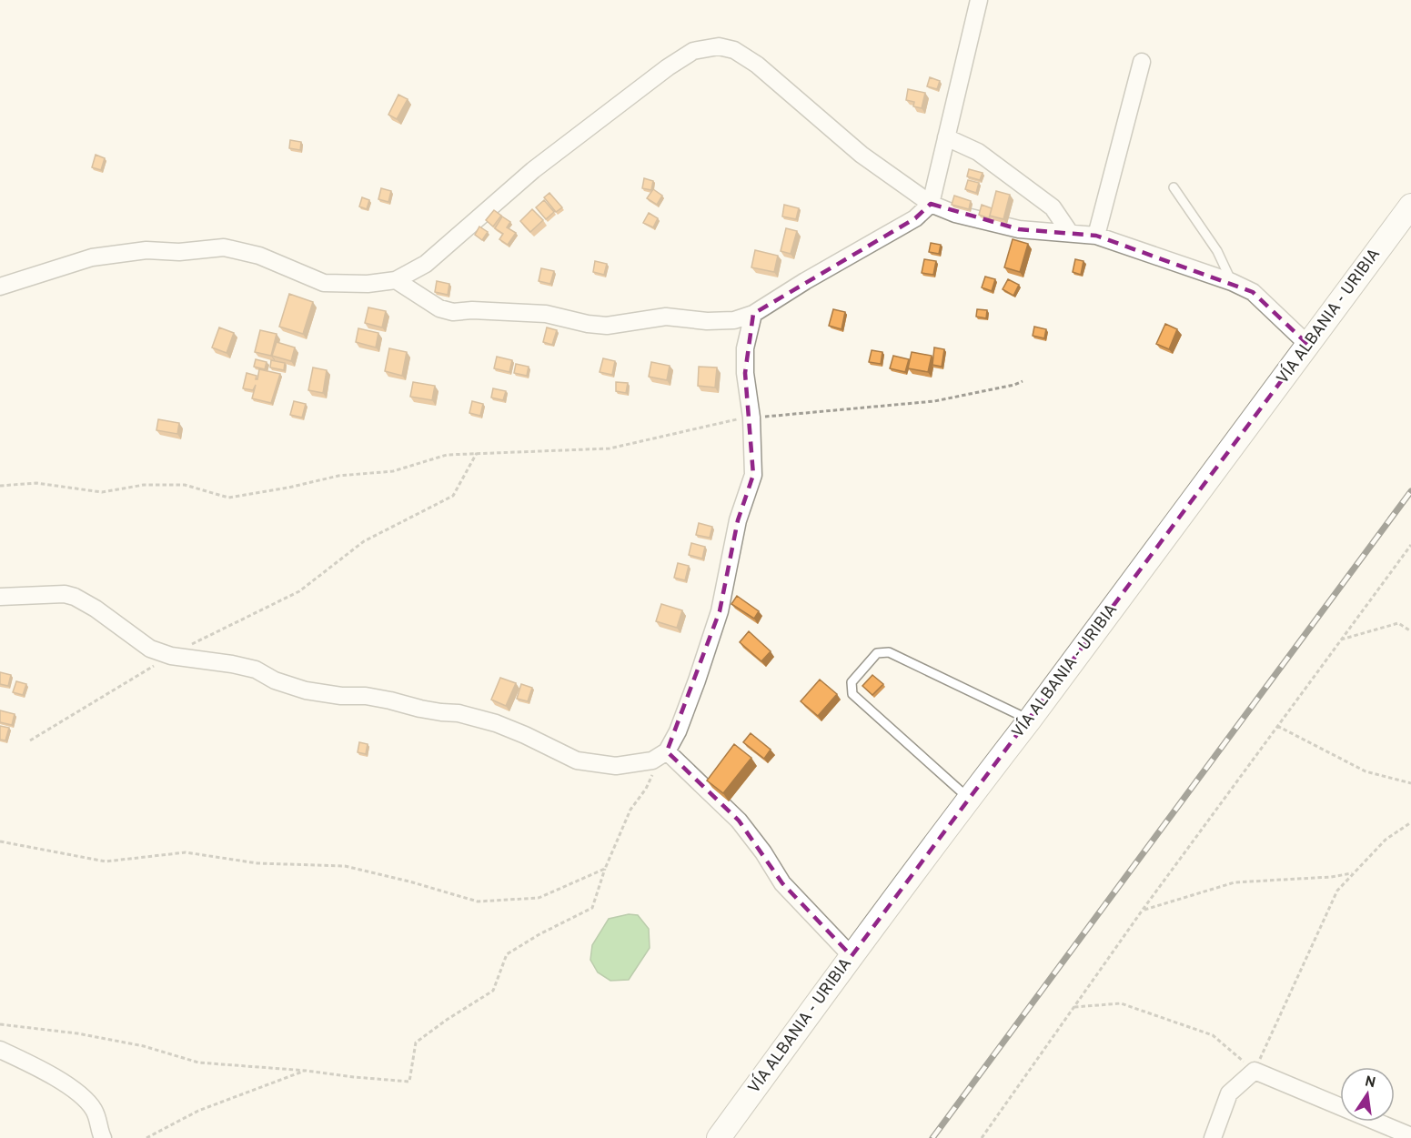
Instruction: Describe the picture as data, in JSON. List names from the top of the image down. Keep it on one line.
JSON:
{"streets":{"main road":["VÍA ALBANIA - URIBIA"]},"north":"top"}
